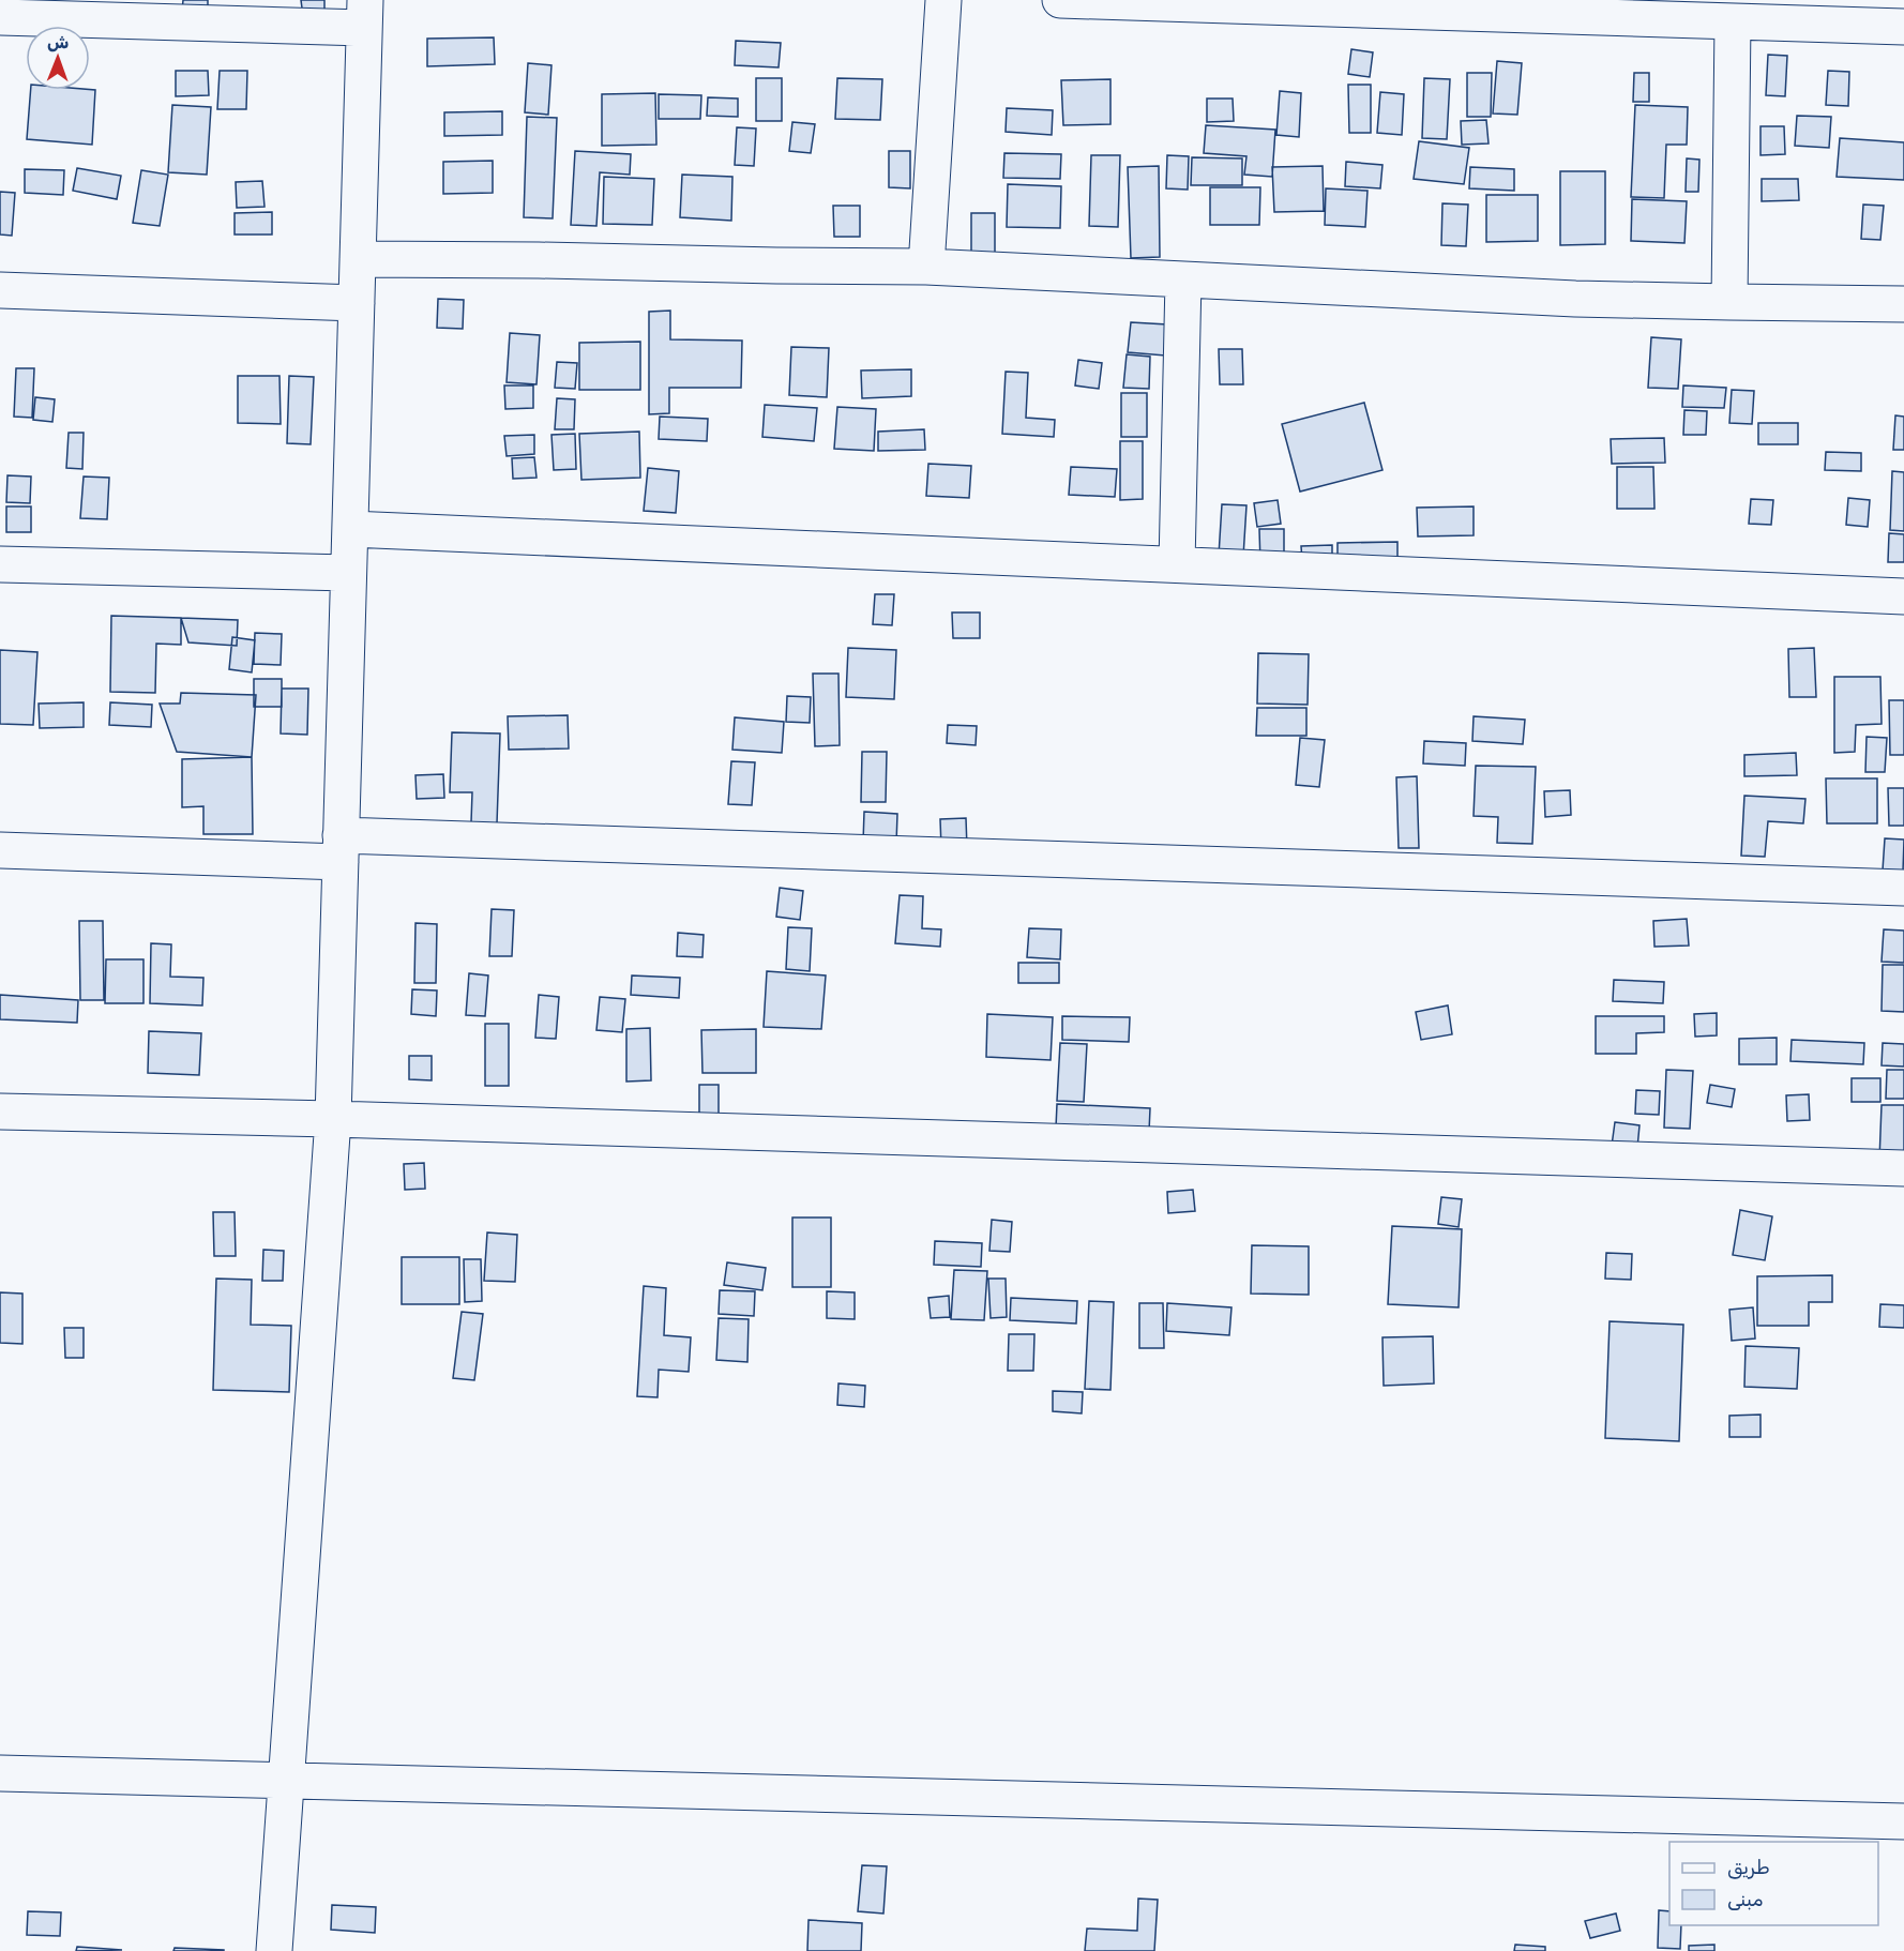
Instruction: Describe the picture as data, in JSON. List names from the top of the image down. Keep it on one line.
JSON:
{"legend":["طريق","مبنى"],"north":"top"}
